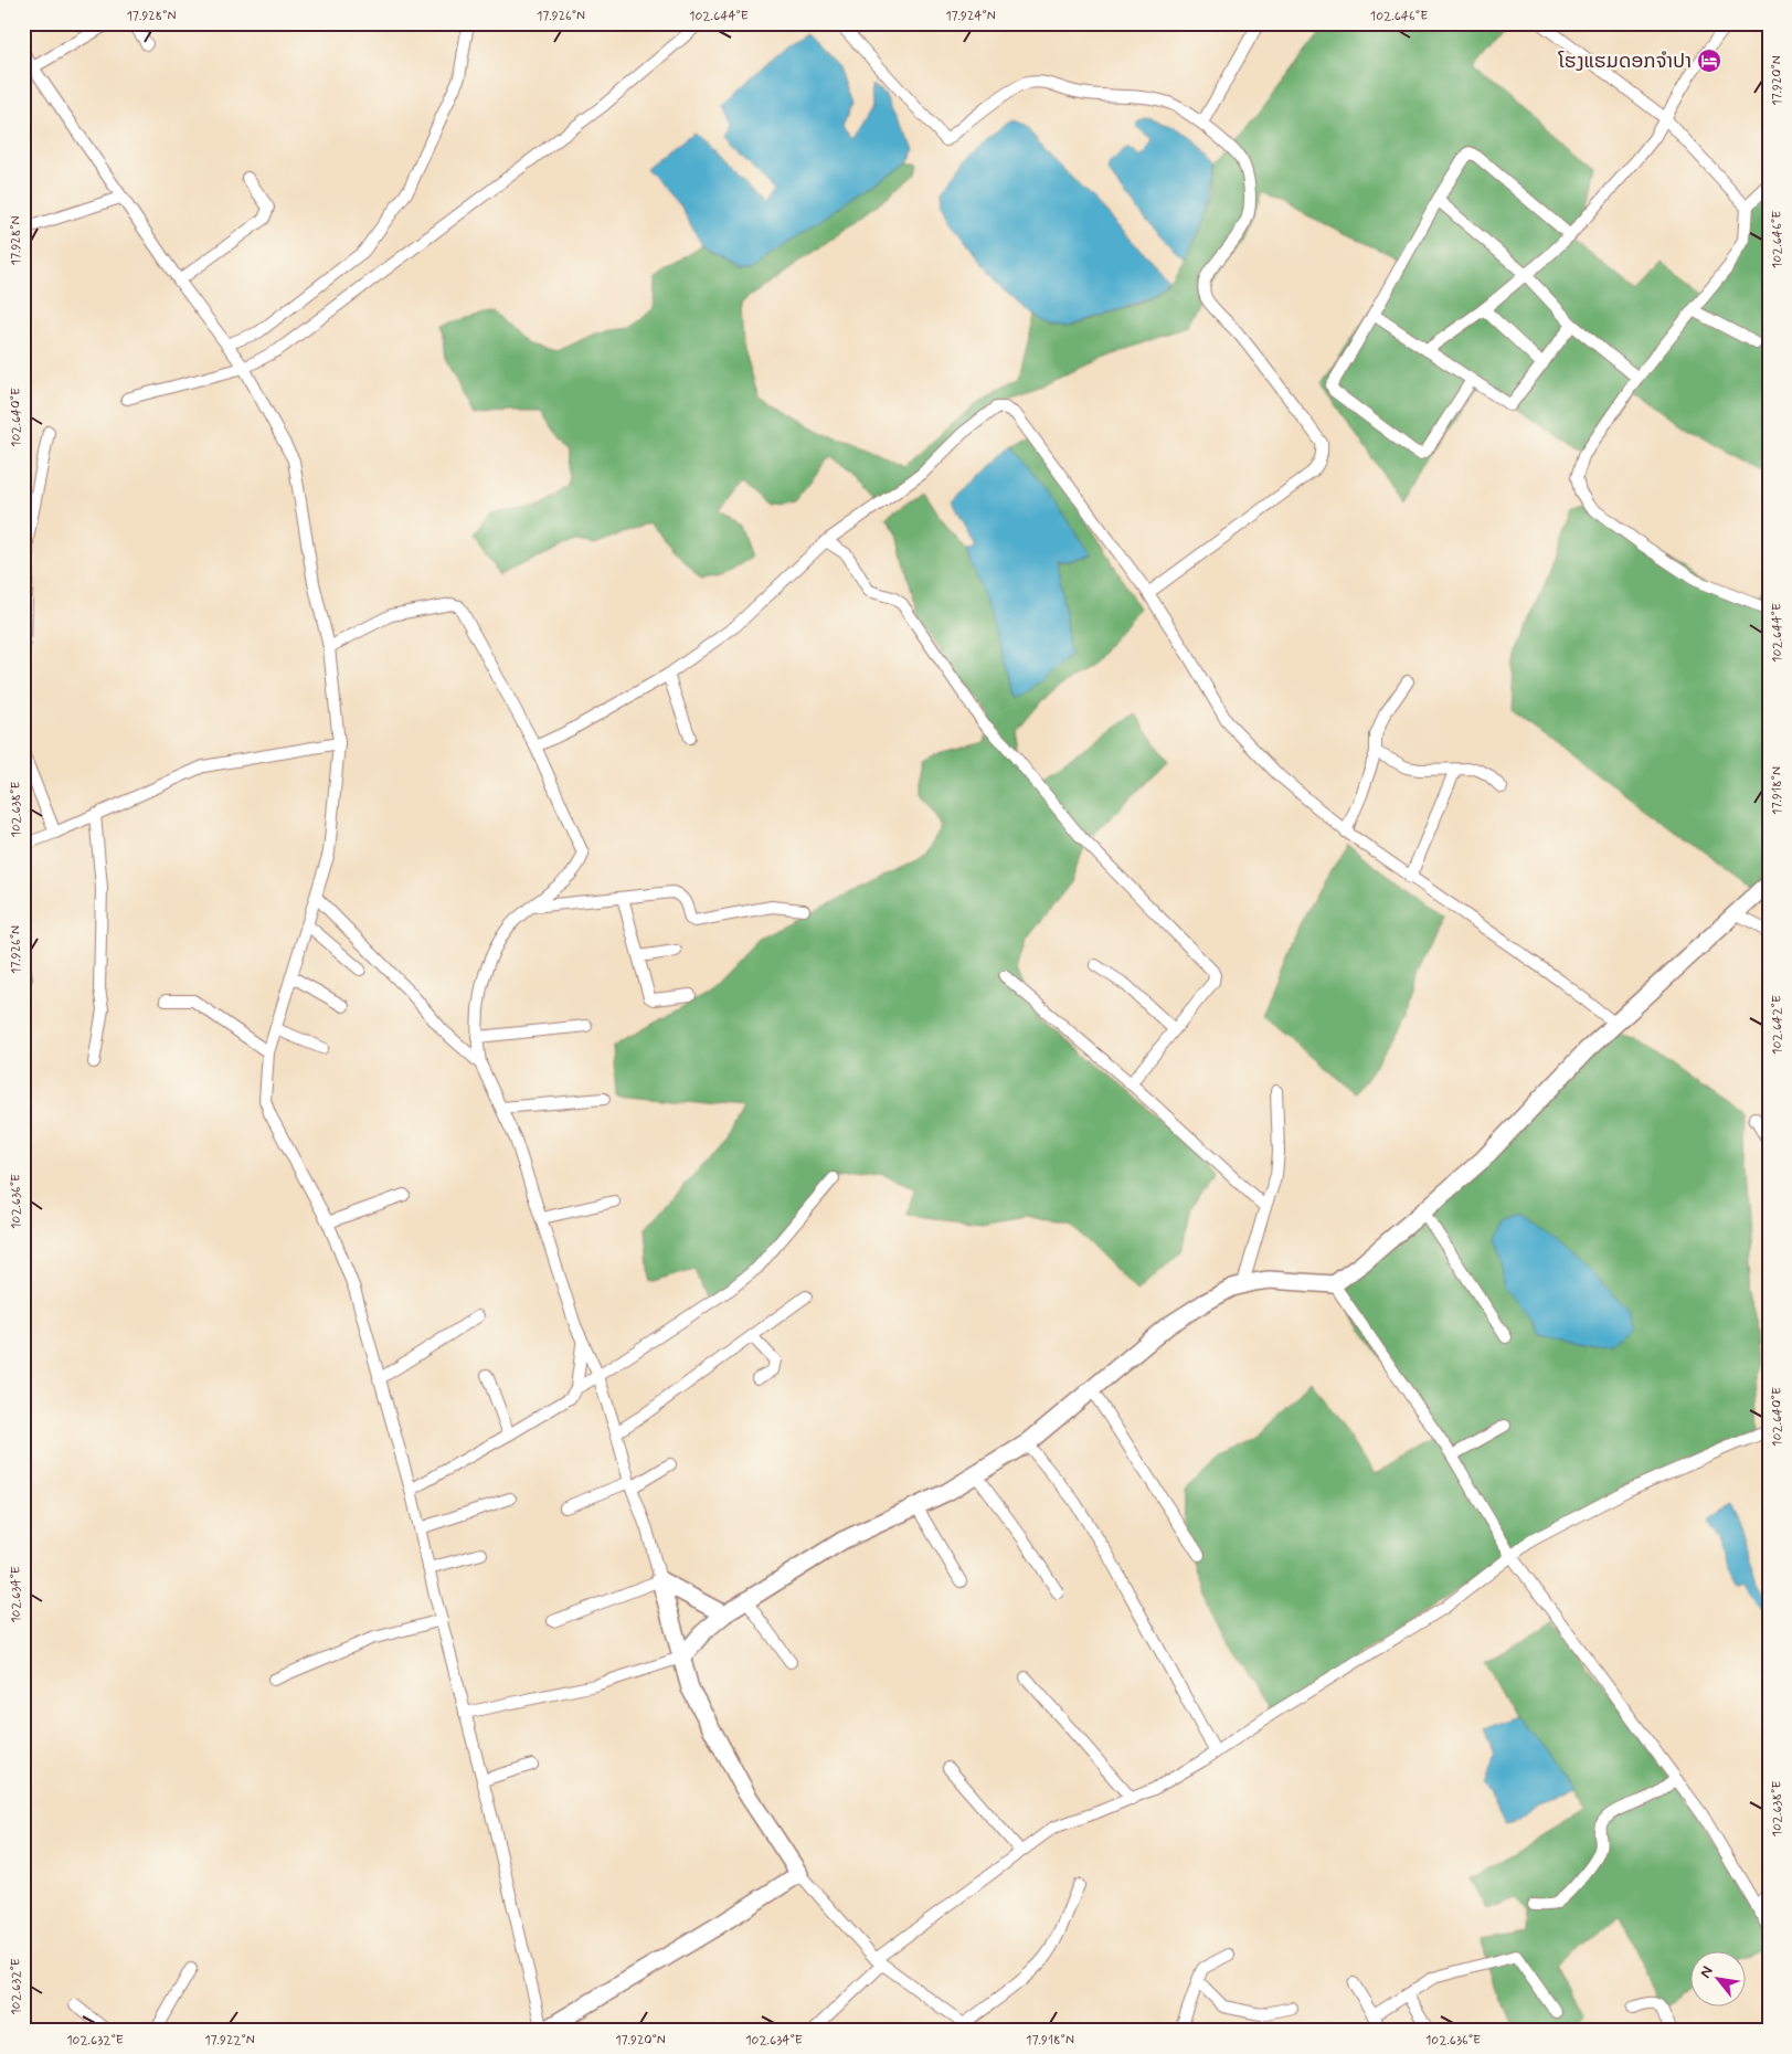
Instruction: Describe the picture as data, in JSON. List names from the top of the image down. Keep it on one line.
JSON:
{"places":{"hotel":["ໂຮງແຮມດອກຈຳປາ"]},"north":"top left","coordinates":["17.928°N","17.926°N","102.644°E","17.924°N","102.646°E","17.920°N","102.640°E","17.918°N","102.638°E","102.642°E","102.636°E","102.634°E","102.632°E","17.922°N"]}
